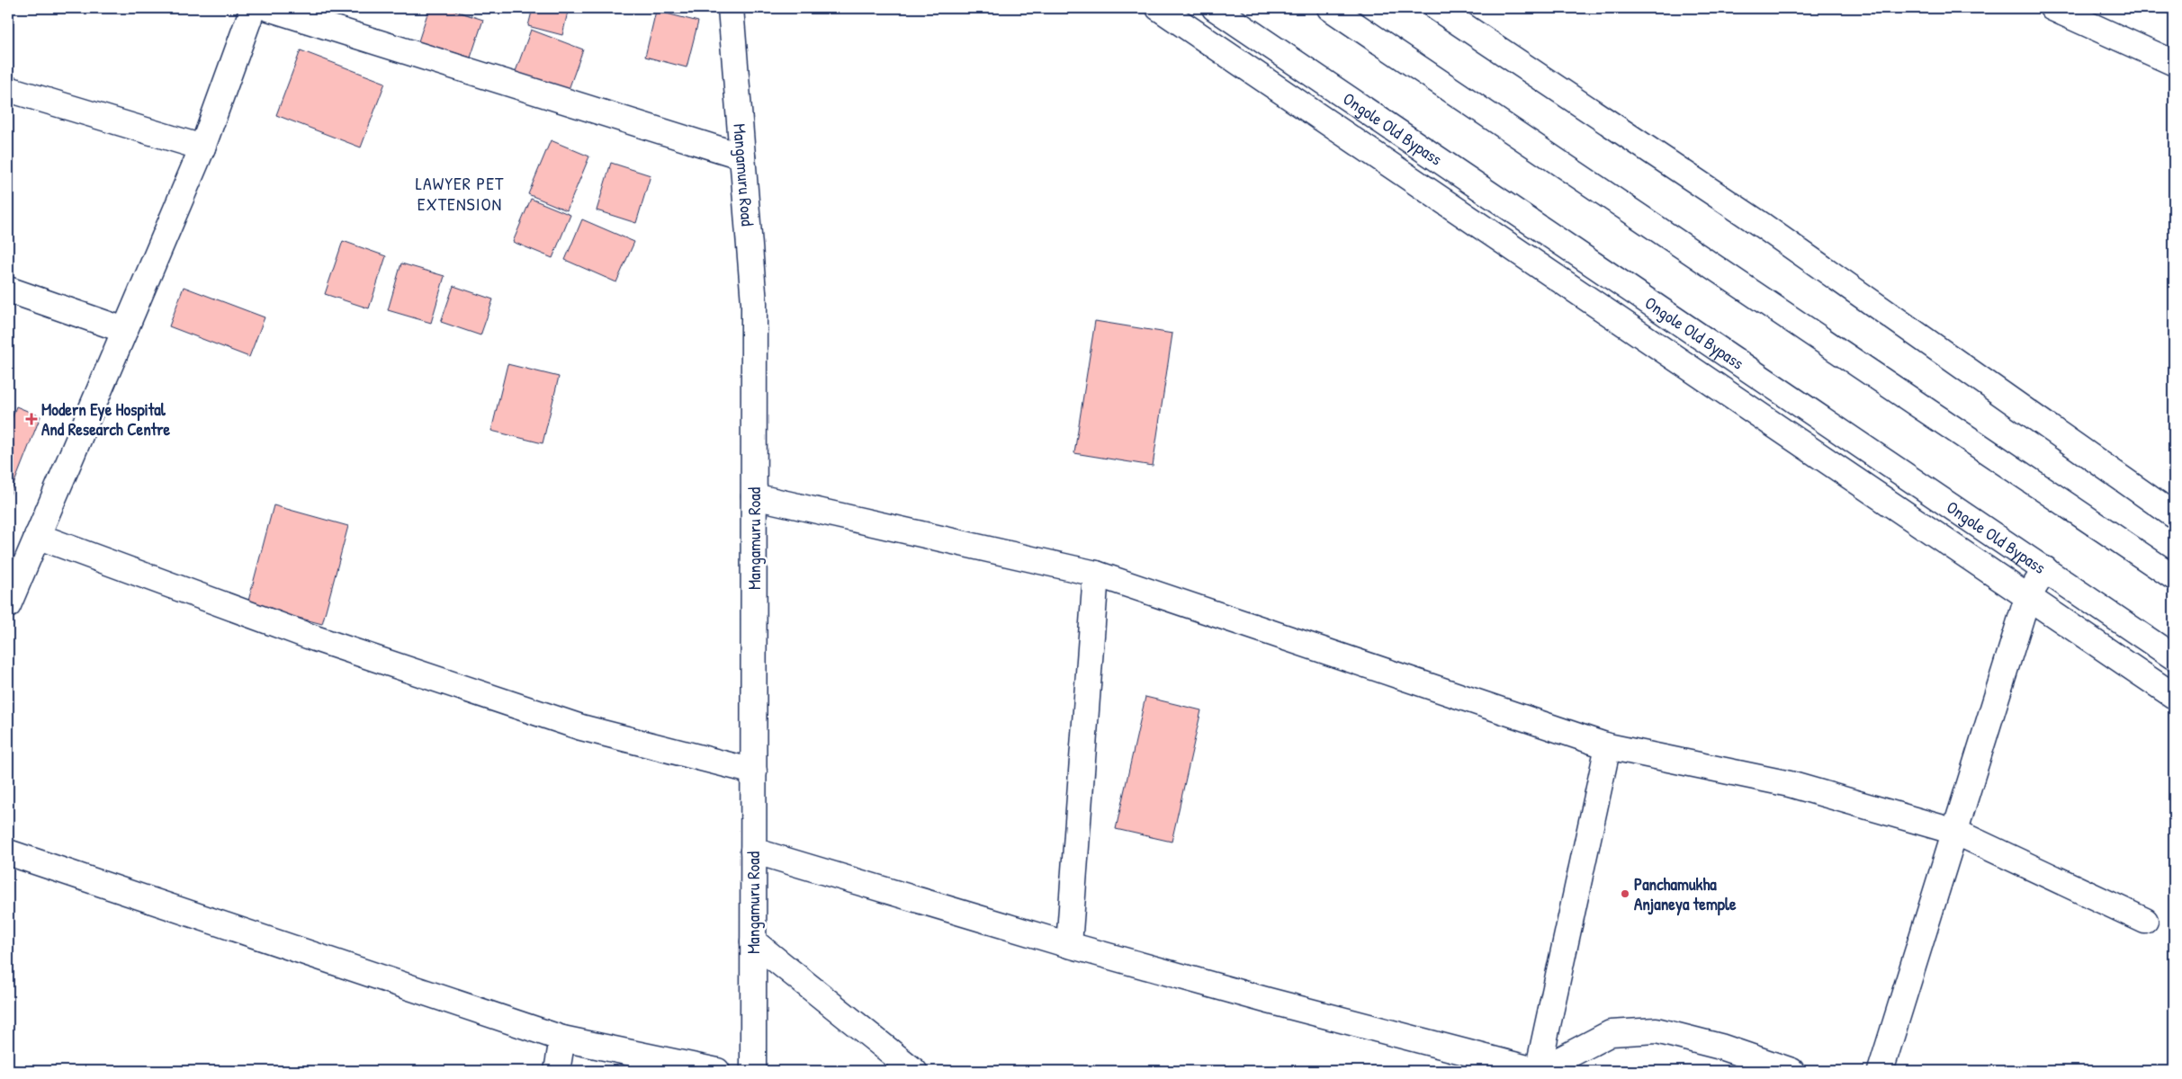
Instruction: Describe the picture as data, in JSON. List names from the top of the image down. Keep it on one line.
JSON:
{"streets":{"street":["Ongole Old Bypass","Mangamuru Road"]},"districts":["LAWYER PET EXTENSION"],"places":{"health":["Modern Eye Hospital And Research Centre"],"other":["Panchamukha Anjaneya temple"]}}
